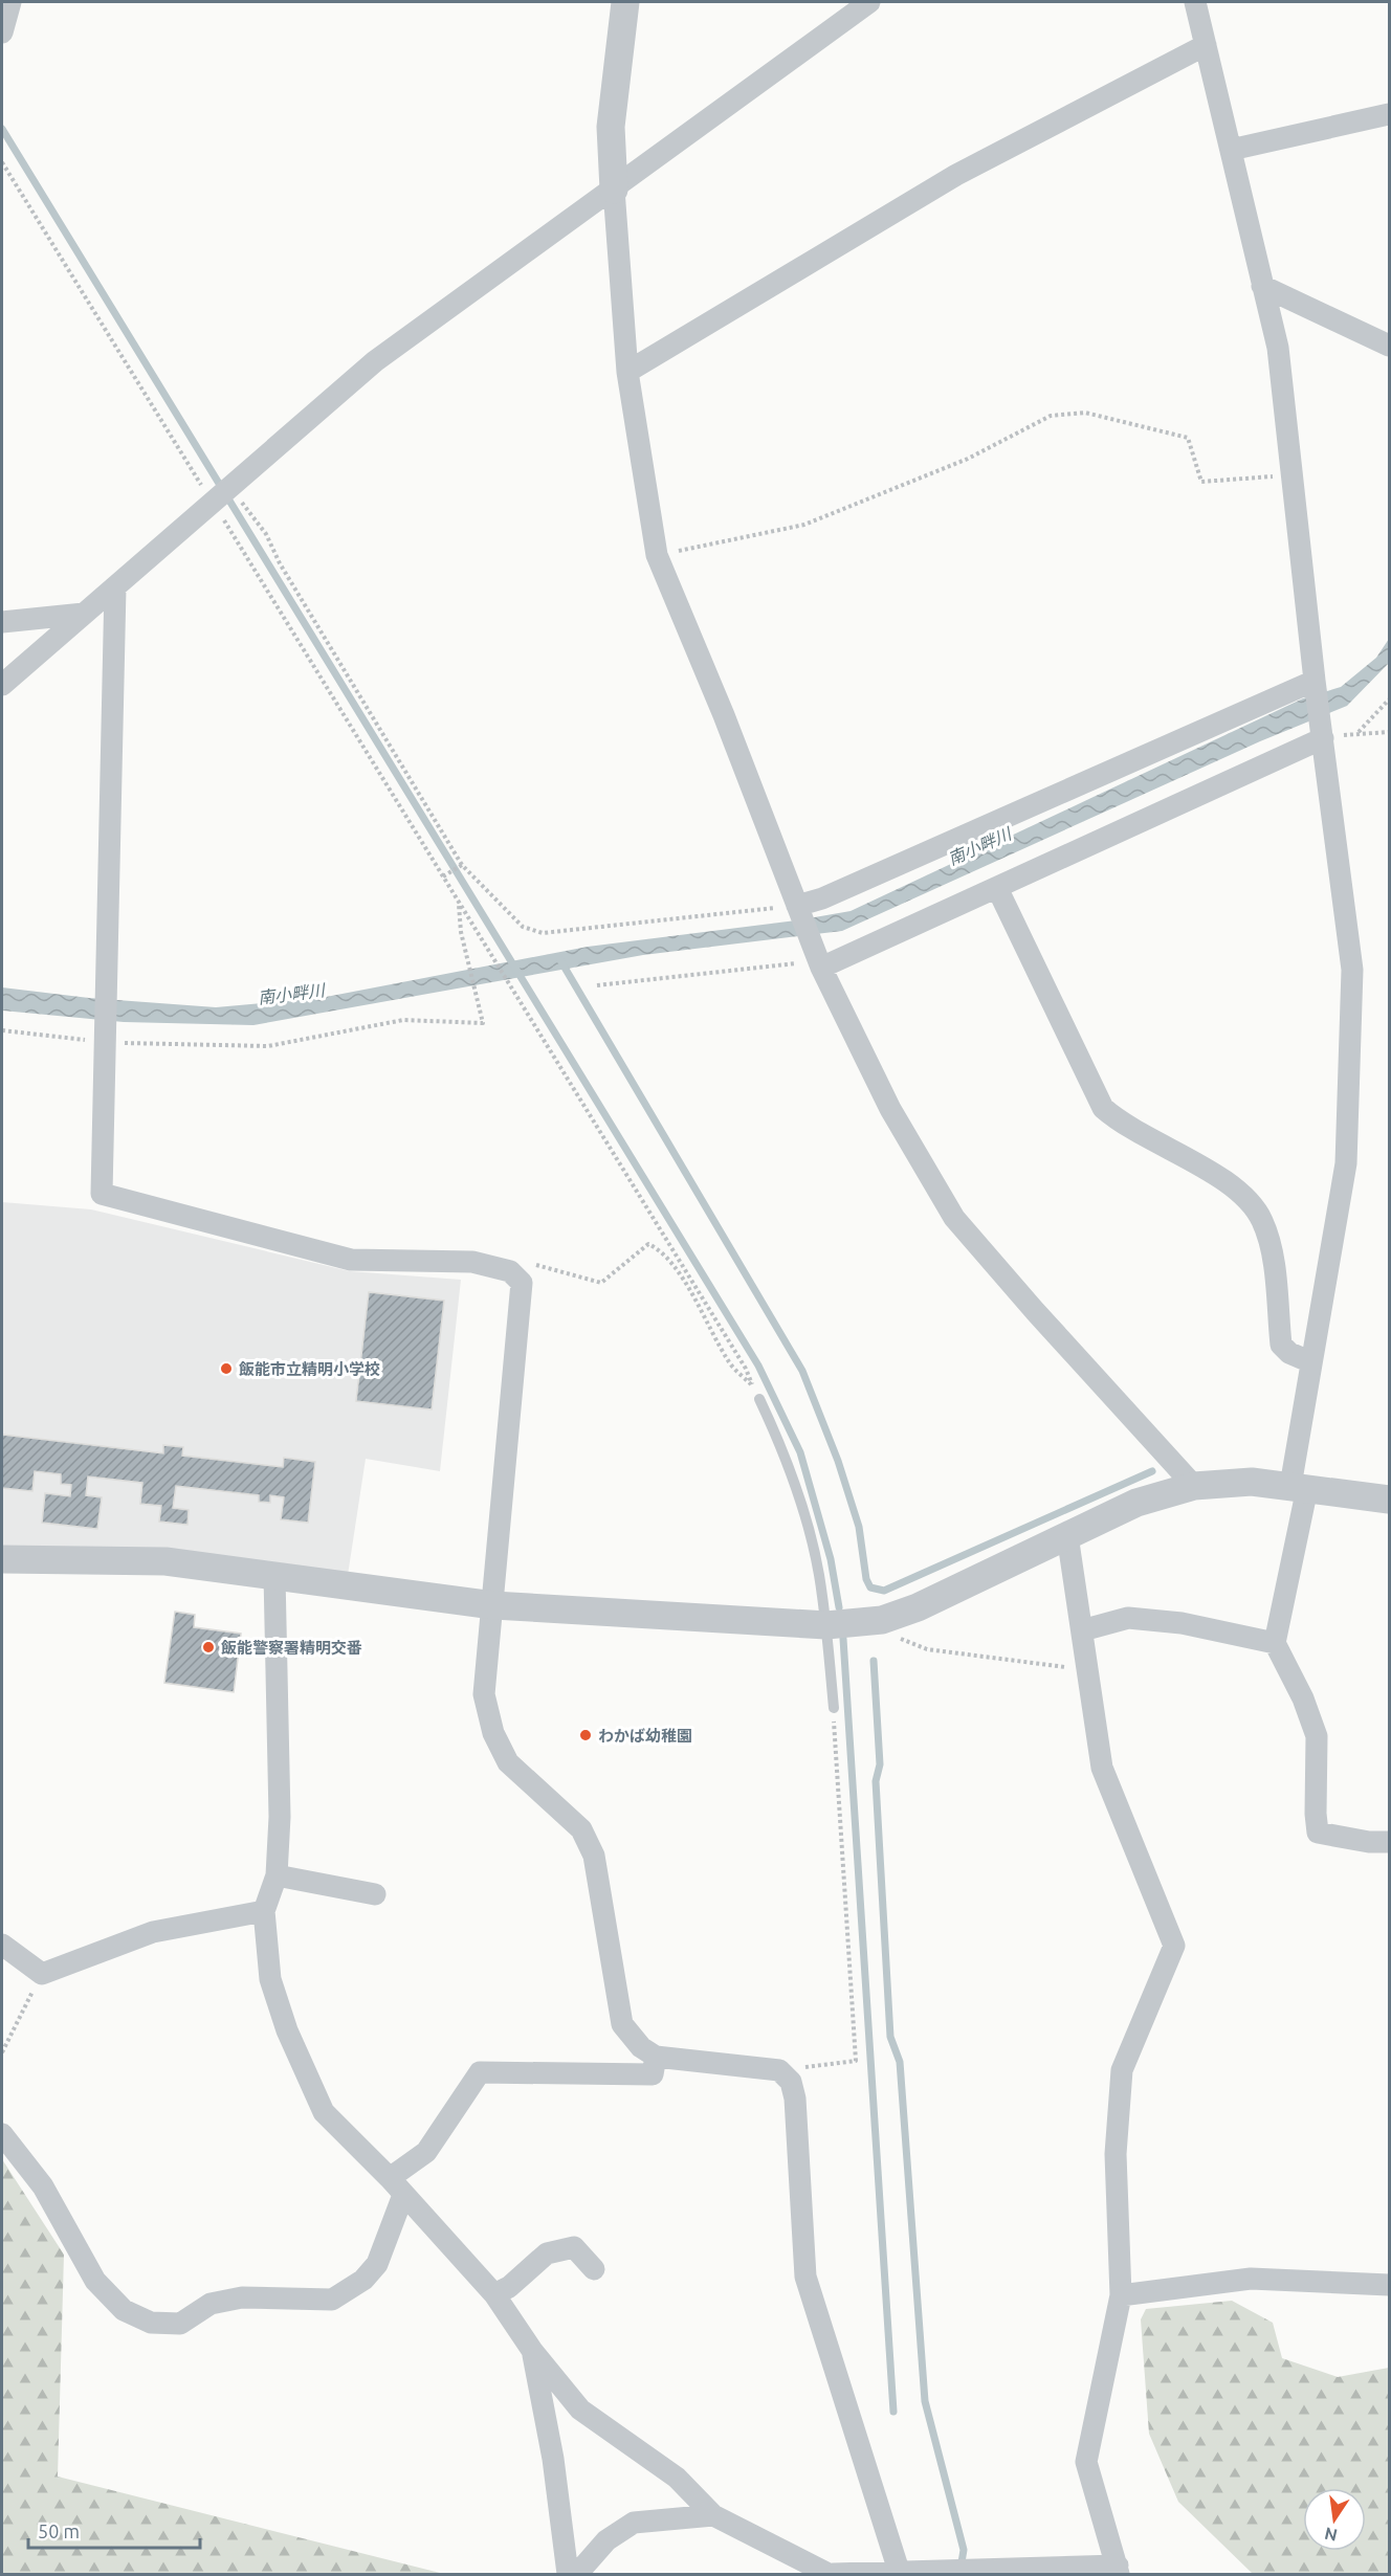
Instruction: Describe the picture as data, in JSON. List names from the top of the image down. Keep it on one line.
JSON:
{"water":["南小畔川"],"places":["飯能市立精明小学校","飯能警察署精明交番","わかば幼稚園"],"scale_bar":"50 m","north":"bottom"}
